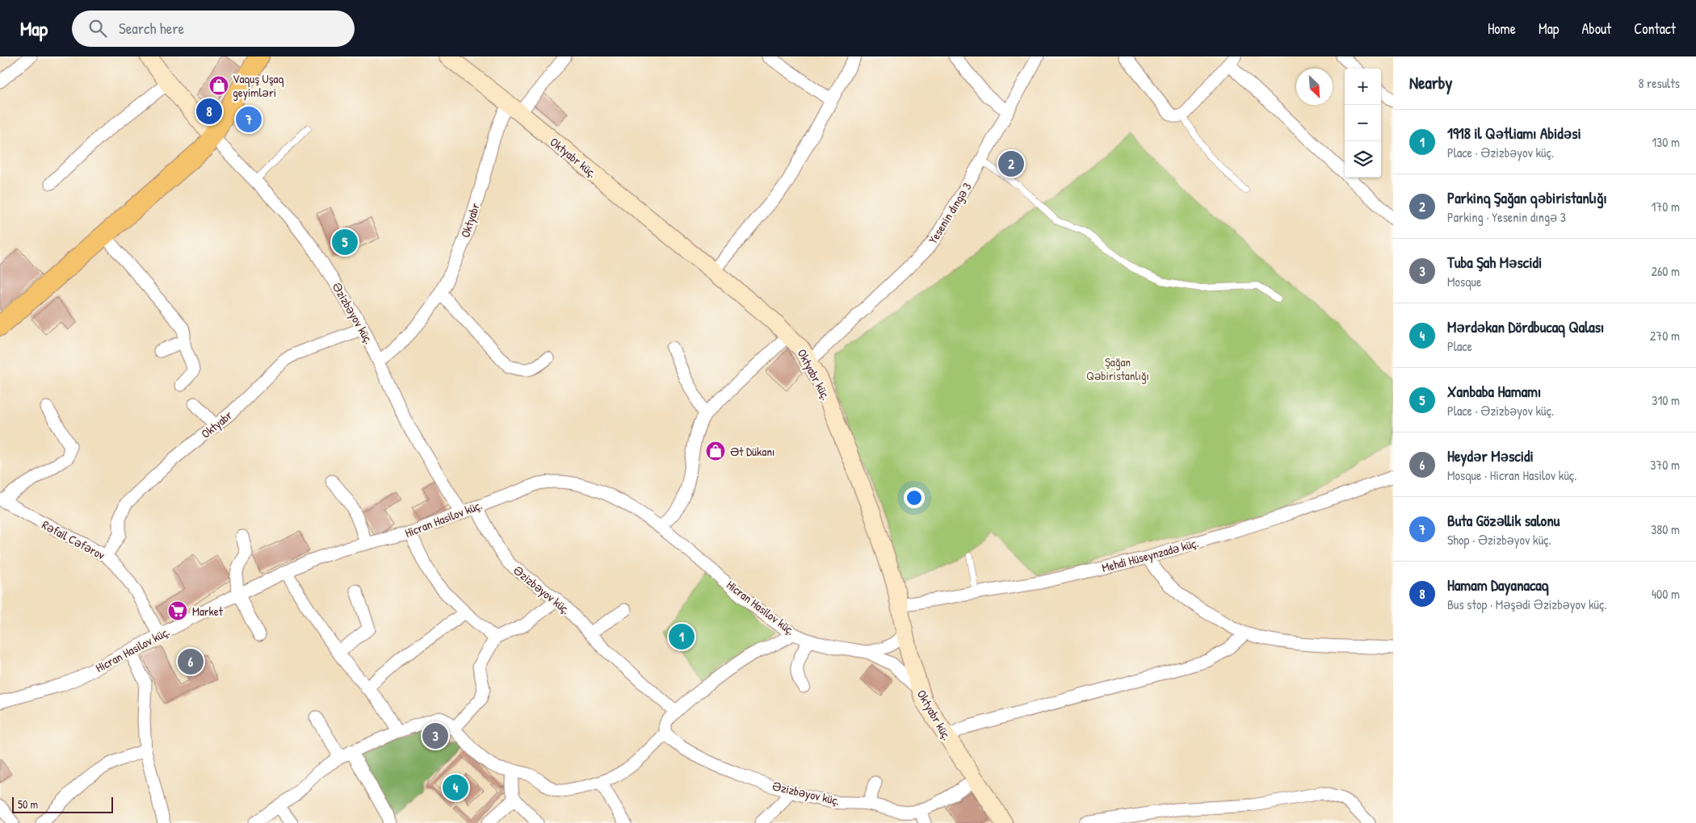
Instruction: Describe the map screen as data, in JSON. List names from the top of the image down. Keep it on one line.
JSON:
{"streets":{"street":["Oktyabr küç.","Yesenin dıngə 3","Oktyabr","Əzizbəyov küç.","Hicran Hasilov küç.","Rəfail Cəfərov","Mehdi Hüseynzadə küç."]},"crossings":[["Oktyabr küç.","Yesenin dıngə 3"],["Oktyabr küç.","Oktyabr"],["Oktyabr küç.","Əzizbəyov küç."],["Oktyabr küç.","Mehdi Hüseynzadə küç."],["Oktyabr","Əzizbəyov küç."],["Oktyabr","Rəfail Cəfərov"],["Əzizbəyov küç.","Hicran Hasilov küç."],["Hicran Hasilov küç.","Rəfail Cəfərov"]],"parks":["Şağan Qəbiristanlığı"],"places":{"shop":["Vaquş Uşaq geyimləri","Ət Dükanı"],"supermarket":["Market"]},"scale_bar":"50 m","north":"bottom right","page":{"header":"Map","search":"Search here","nav":["Home","Map","About","Contact"],"heading":["Nearby","8 results"],"map_buttons":["+","−"],"pins":["8","7","2","5","1","6","3","4"],"list":[{"mark":"1","name":"1918 il Qətliamı Abidəsi","note":"Place · Əzizbəyov küç.","value":"130 m"},{"mark":"2","name":"Parkinq Şağan qəbiristanlığı","note":"Parking · Yesenin dıngə 3","value":"170 m"},{"mark":"3","name":"Tuba Şah Məscidi","note":"Mosque","value":"260 m"},{"mark":"4","name":"Mərdəkan Dördbucaq Qalası","note":"Place","value":"270 m"},{"mark":"5","name":"Xanbaba Hamamı","note":"Place · Əzizbəyov küç.","value":"310 m"},{"mark":"6","name":"Heydər Məscidi","note":"Mosque · Hicran Hasilov küç.","value":"370 m"},{"mark":"7","name":"Buta Gözəllik salonu","note":"Shop · Əzizbəyov küç.","value":"380 m"},{"mark":"8","name":"Hamam Dayanacaq","note":"Bus stop · Məşədi Əzizbəyov küç.","value":"400 m"}],"scale":"50 m"}}
